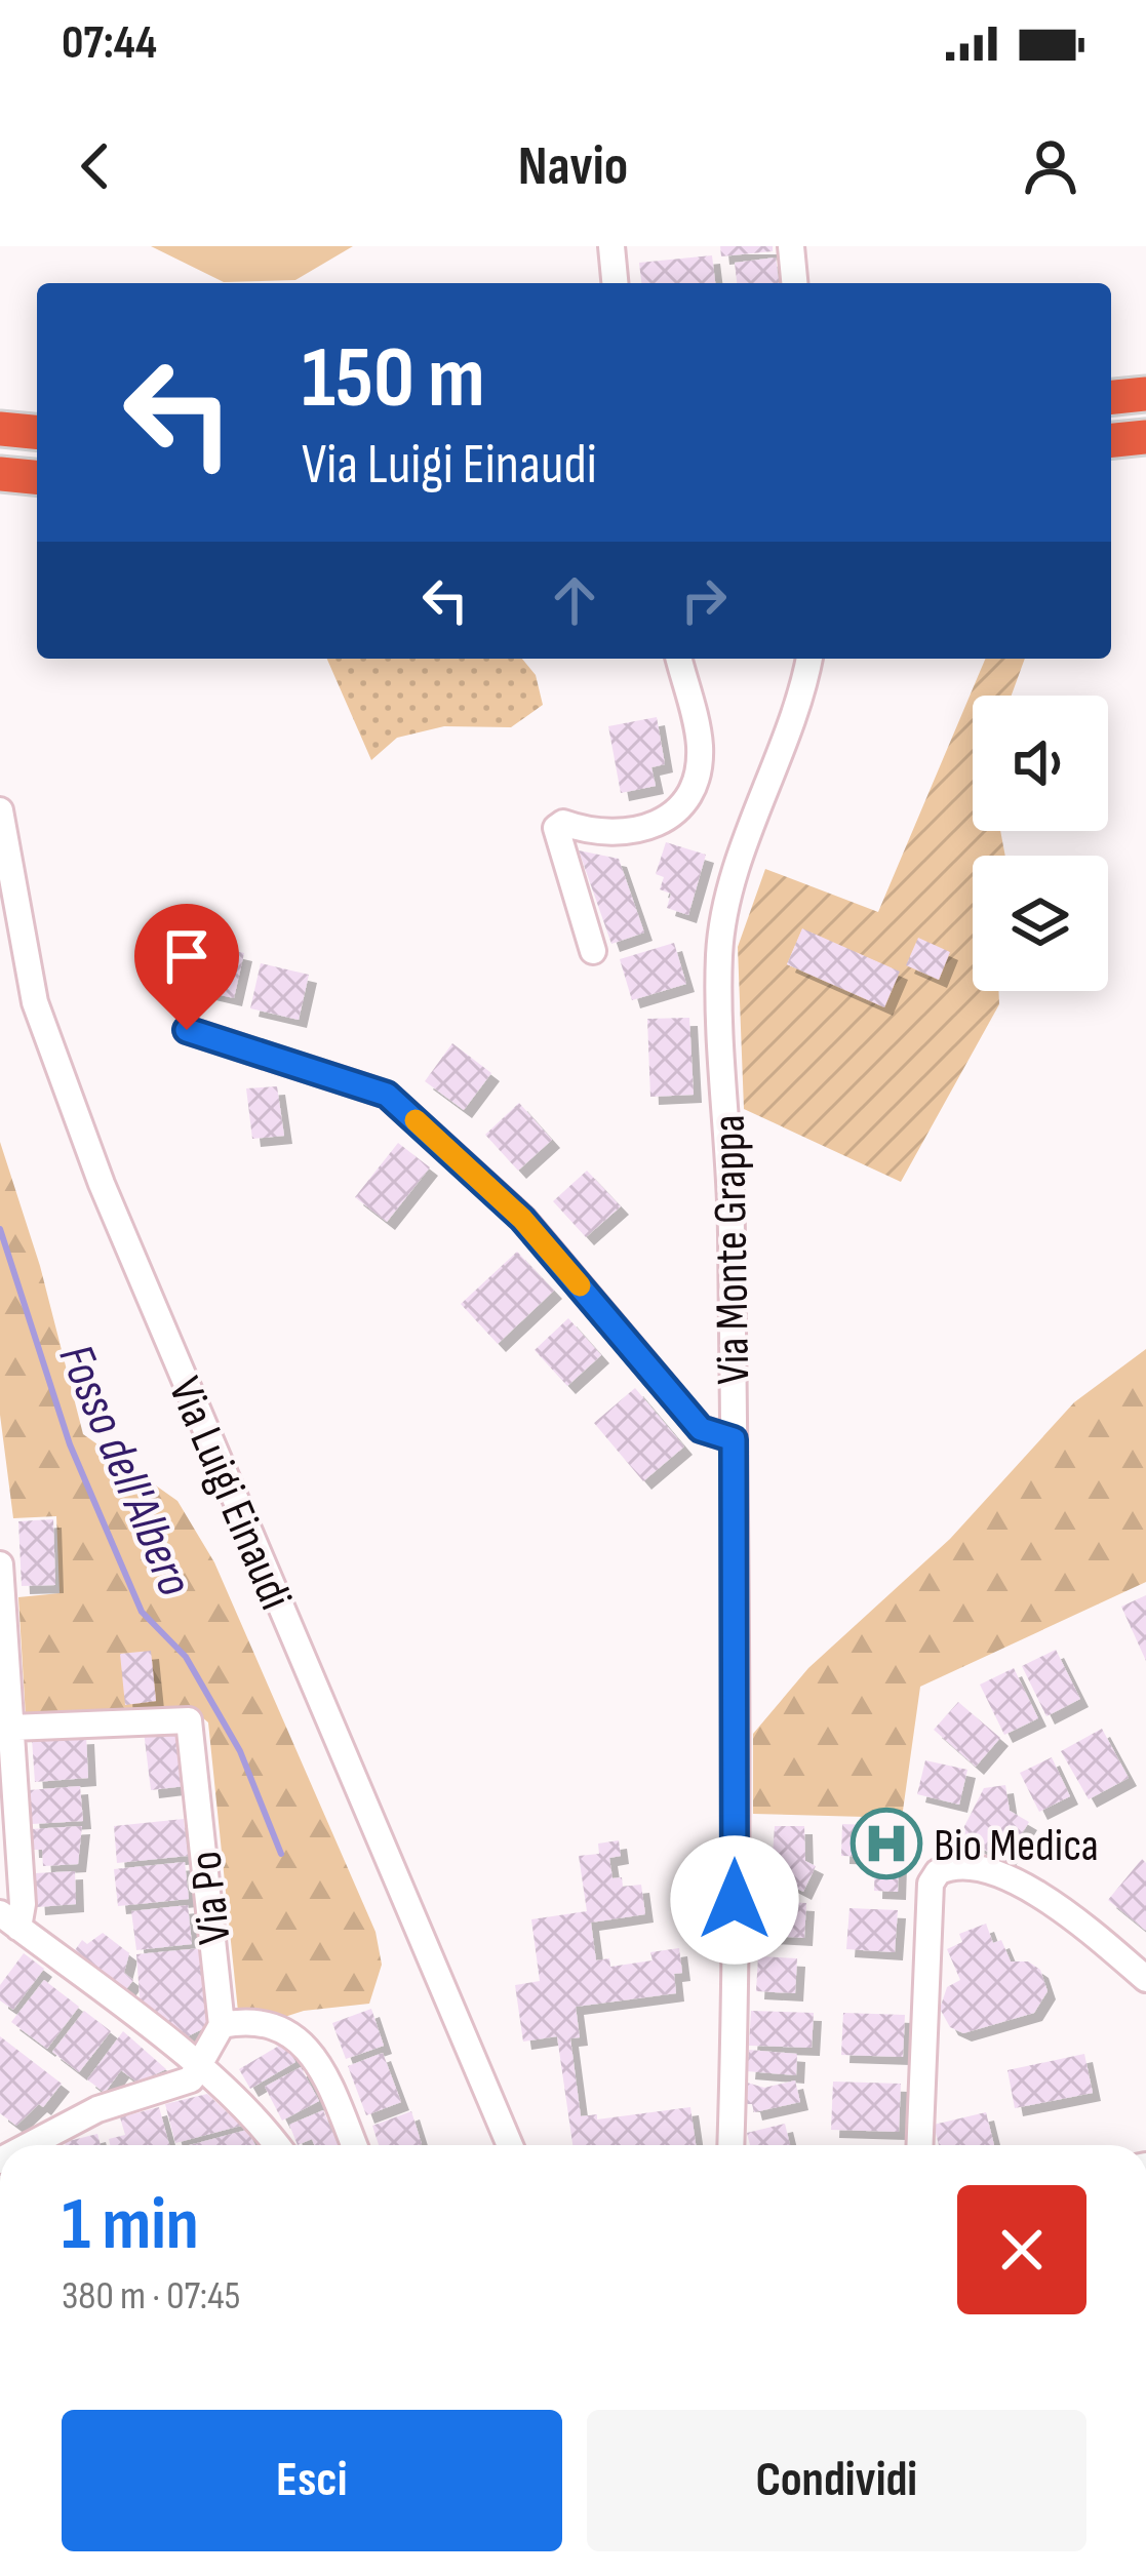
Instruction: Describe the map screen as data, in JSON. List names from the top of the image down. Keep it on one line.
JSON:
{"streets":{"street":["Via Monte Grappa","Via Luigi Einaudi","Via Po"]},"water":["Fosso dell'Albero"],"places":{"hospital":["Bio Medica"]},"page":{"status":"07:44","header":"Navio","turn":["150 m","Via Luigi Einaudi"],"heading":["1 min","380 m · 07:45"],"buttons":["Esci","Condividi"]}}
